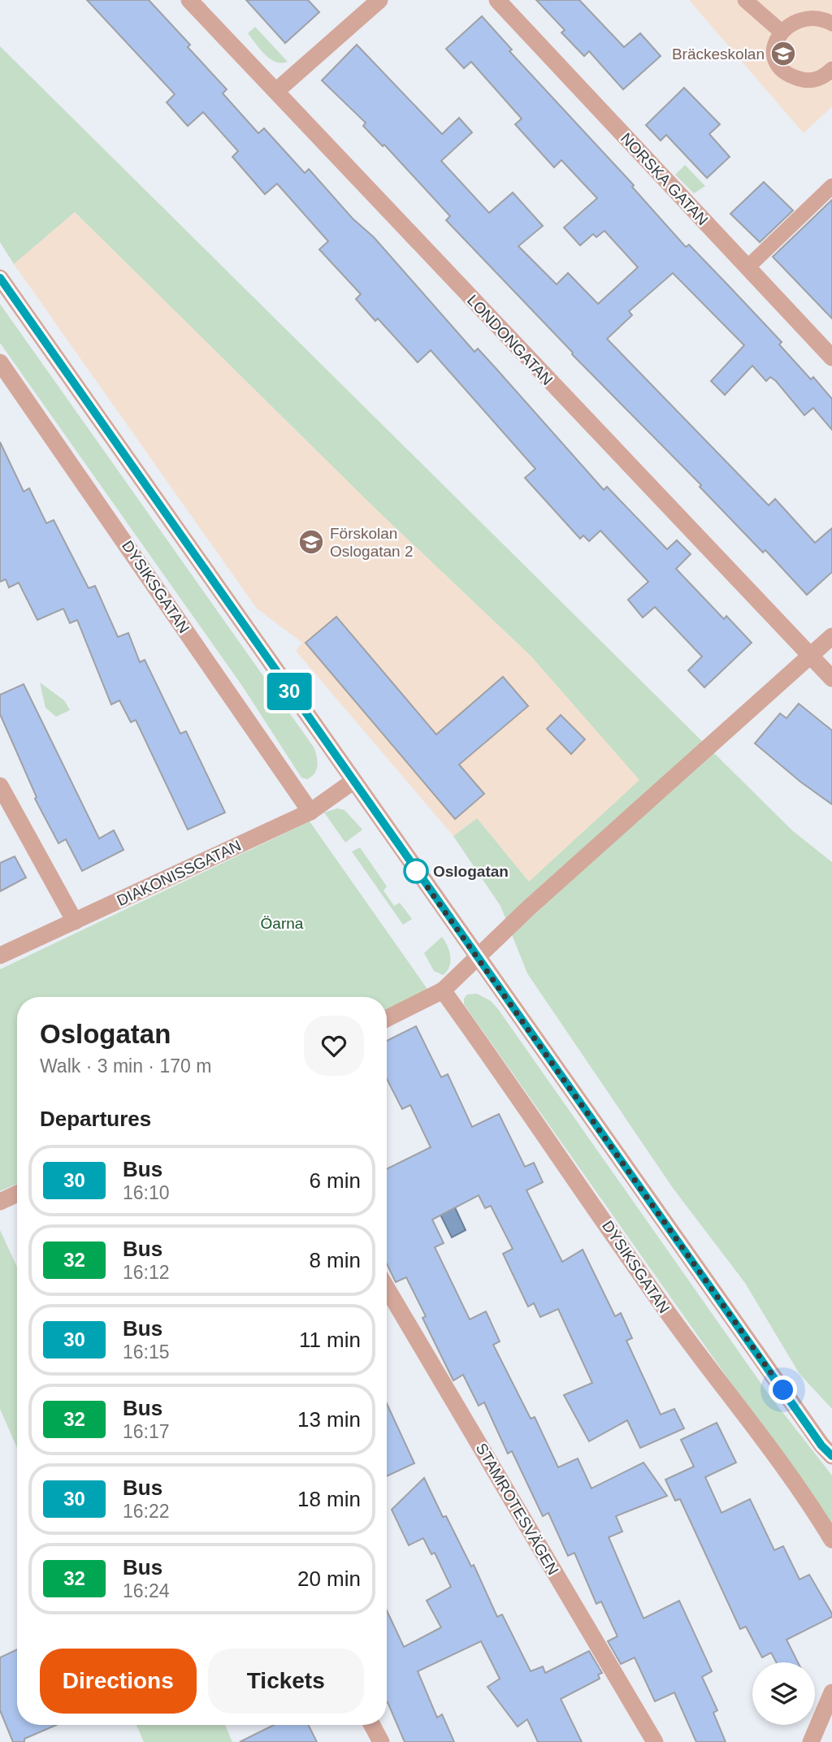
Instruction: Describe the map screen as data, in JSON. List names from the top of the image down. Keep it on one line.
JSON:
{"streets":{"street":["NORSKA GATAN","LONDONGATAN","DYSIKSGATAN","DIAKONISSGATAN","STAMROTESVÄGEN"]},"crossings":[["DYSIKSGATAN","DIAKONISSGATAN"]],"parks":["Öarna"],"places":{"school or university":["Bräckeskolan","Förskolan Oslogatan 2"],"other":["Oslogatan"]},"lines":["bus line 30"],"page":{"on_map":"30","heading":[["Oslogatan","Walk · 3 min · 170 m"],"Departures"],"list":[{"mark":"30","name":"Bus","note":"16:10","value":"6 min"},{"mark":"32","name":"Bus","note":"16:12","value":"8 min"},{"mark":"30","name":"Bus","note":"16:15","value":"11 min"},{"mark":"32","name":"Bus","note":"16:17","value":"13 min"},{"mark":"30","name":"Bus","note":"16:22","value":"18 min"},{"mark":"32","name":"Bus","note":"16:24","value":"20 min"}],"buttons":["Directions","Tickets"]}}
